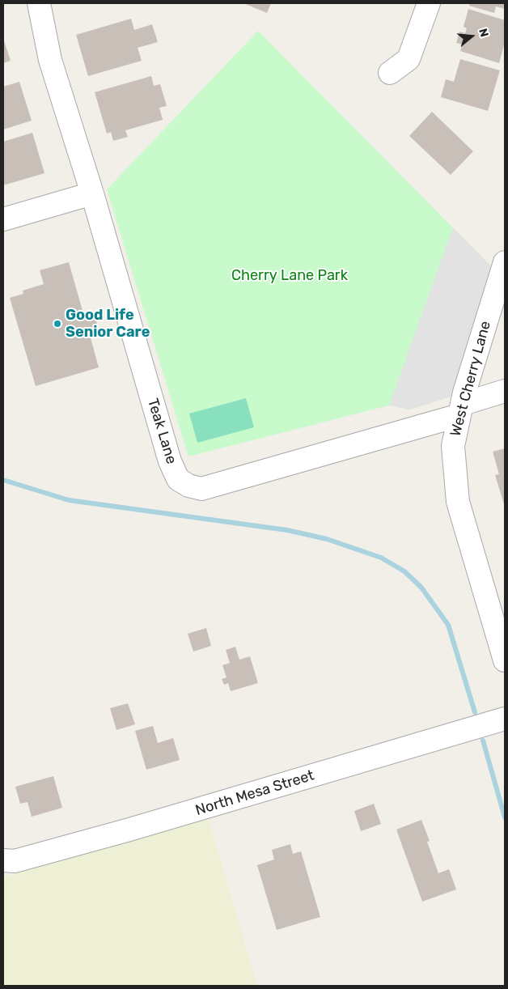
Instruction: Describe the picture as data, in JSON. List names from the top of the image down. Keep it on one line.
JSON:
{"streets":{"street":["West Cherry Lane","Teak Lane","North Mesa Street"]},"crossings":[["West Cherry Lane","Teak Lane"]],"parks":["Cherry Lane Park"],"places":["Good Life Senior Care"],"north":"right"}
